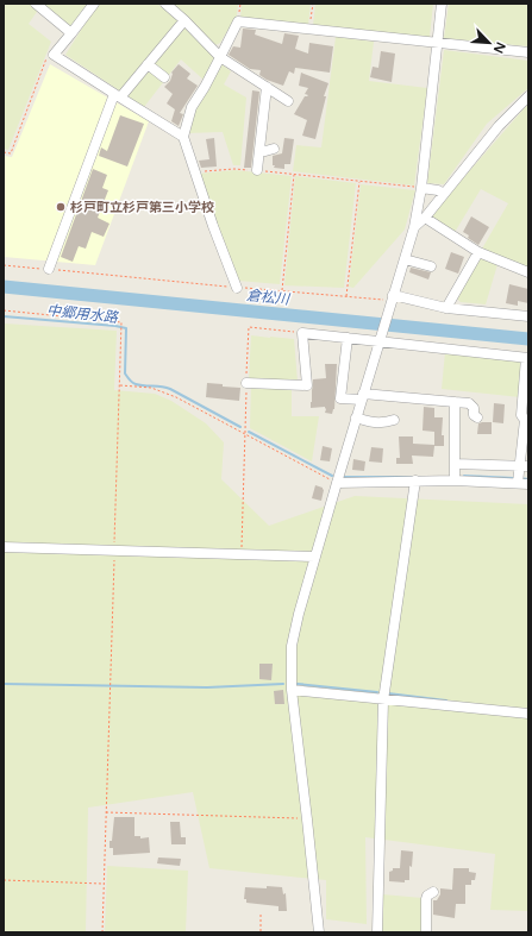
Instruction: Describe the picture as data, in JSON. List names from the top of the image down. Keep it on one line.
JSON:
{"water":["倉松川","中郷用水路"],"places":["杉戸町立杉戸第三小学校"],"north":"bottom right"}
